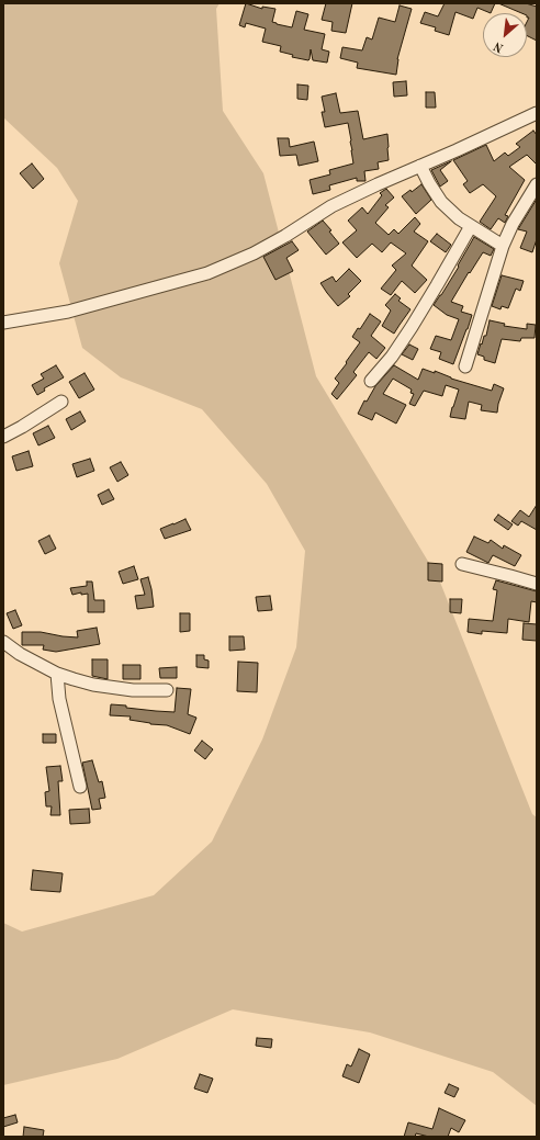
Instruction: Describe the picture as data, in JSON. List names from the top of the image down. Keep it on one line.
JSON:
{"north":"bottom left"}
